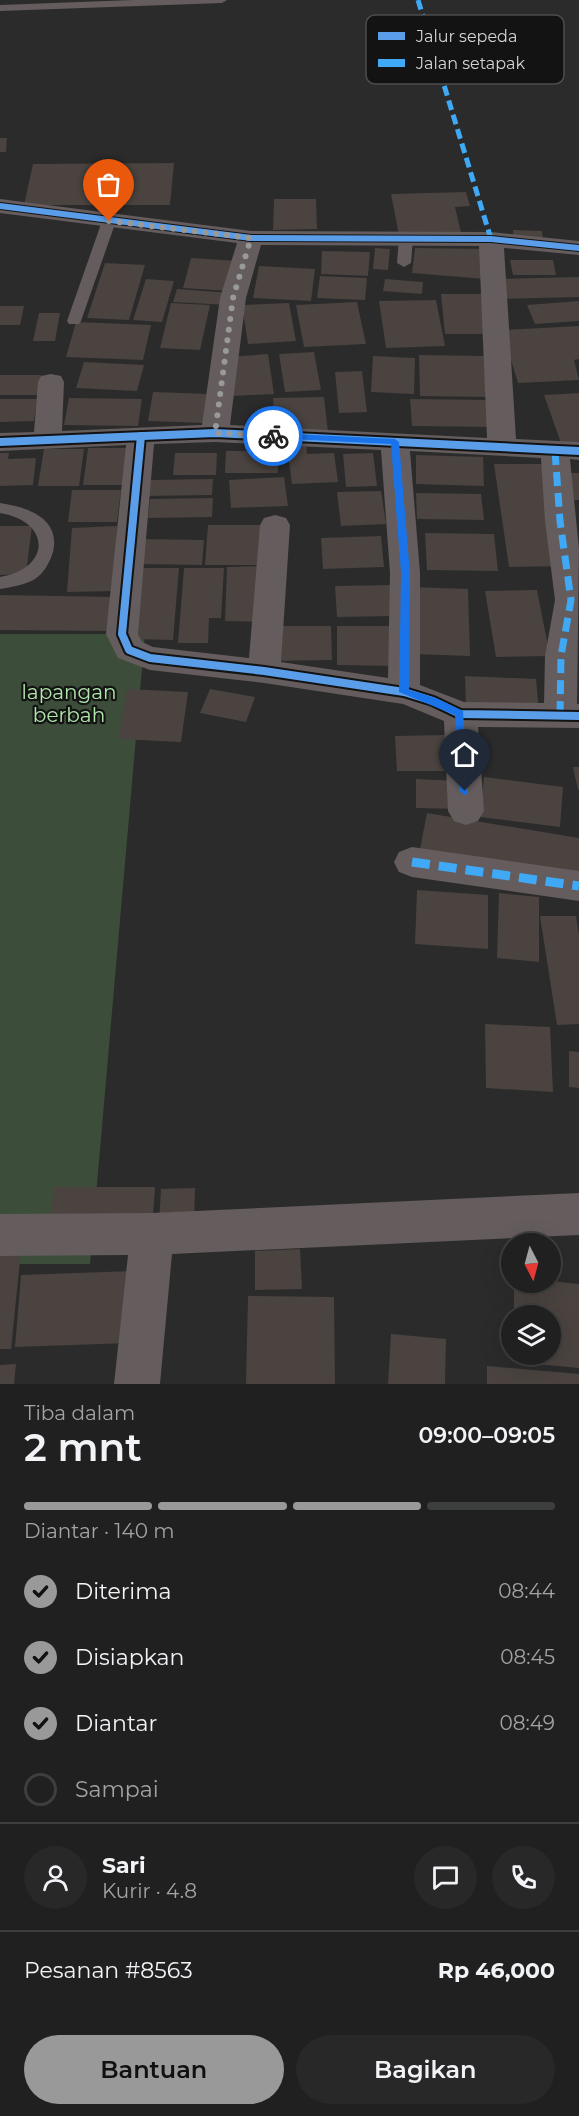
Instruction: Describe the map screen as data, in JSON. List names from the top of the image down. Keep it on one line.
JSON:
{"parks":["lapangan berbah"],"legend":["Jalur sepeda","Jalan setapak"],"north":"bottom","page":{"heading":["2 mnt","Tiba dalam","09:00–09:05"],"panel":["Sari","Kurir · 4.8","Pesanan #8563","Rp 46,000"],"bar":"Diantar · 140 m","list":[["Diterima","08:44"],["Disiapkan","08:45"],["Diantar","08:49"],"Sampai"],"buttons":["Bantuan","Bagikan"]}}
